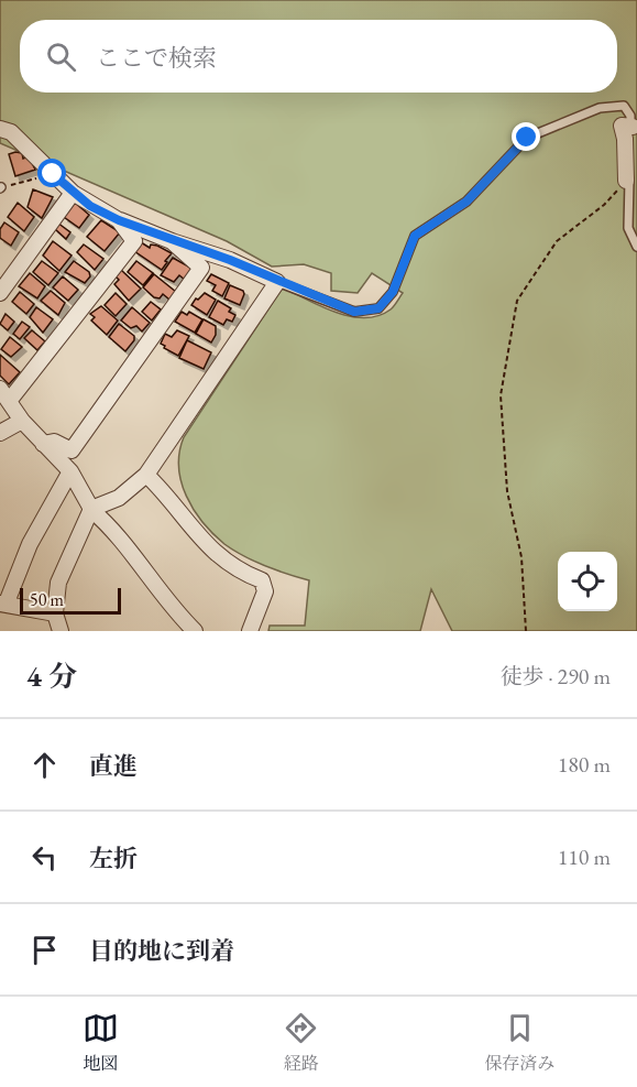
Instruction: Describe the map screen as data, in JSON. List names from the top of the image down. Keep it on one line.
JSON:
{"scale_bar":"50 m","page":{"search":"ここで検索","scale":"50 m","heading":["4 分","徒歩 · 290 m"],"list":[["直進","180 m"],["左折","110 m"],"目的地に到着"],"nav":["地図","経路","保存済み"]}}
